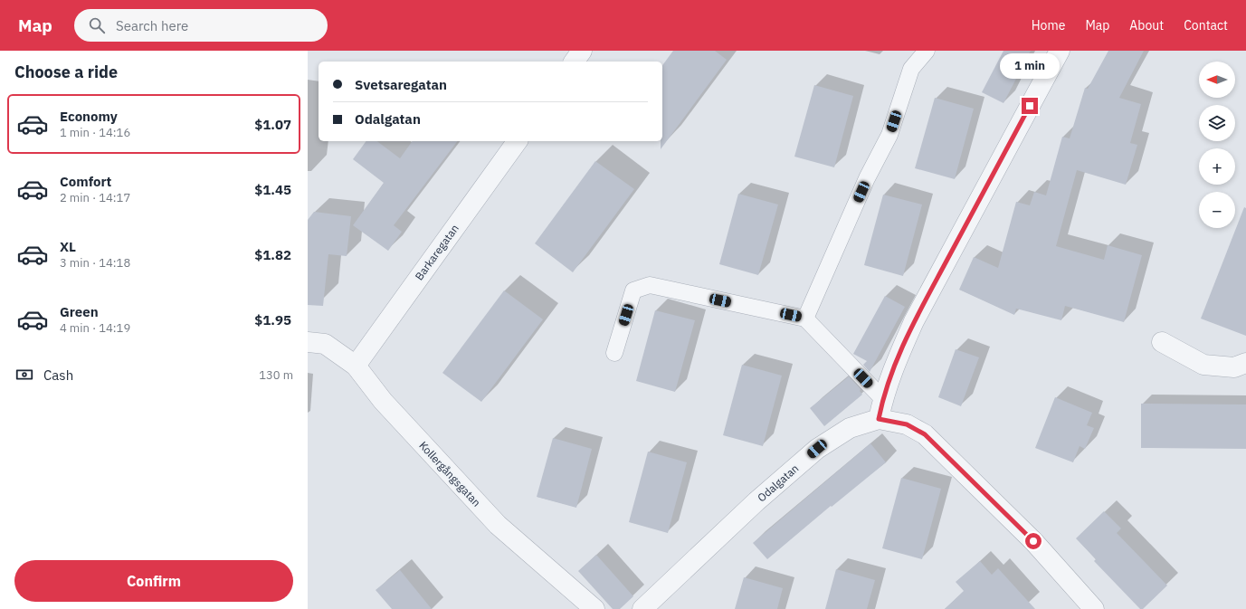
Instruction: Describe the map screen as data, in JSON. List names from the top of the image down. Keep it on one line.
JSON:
{"streets":{"street":["Barkaregatan","Kollergångsgatan","Odalgatan"]},"crossings":[["Barkaregatan","Kollergångsgatan"]],"north":"left","page":{"header":"Map","search":"Search here","nav":["Home","Map","About","Contact"],"heading":"Choose a ride","bubble":"1 min","map_buttons":["+","−"],"banner":["Svetsaregatan","Odalgatan"],"list":[{"name":"Economy","note":"1 min · 14:16","value":"$1.07"},{"name":"Comfort","note":"2 min · 14:17","value":"$1.45"},{"name":"XL","note":"3 min · 14:18","value":"$1.82"},{"name":"Green","note":"4 min · 14:19","value":"$1.95"}],"pay":["Cash","130 m"],"buttons":"Confirm"}}
